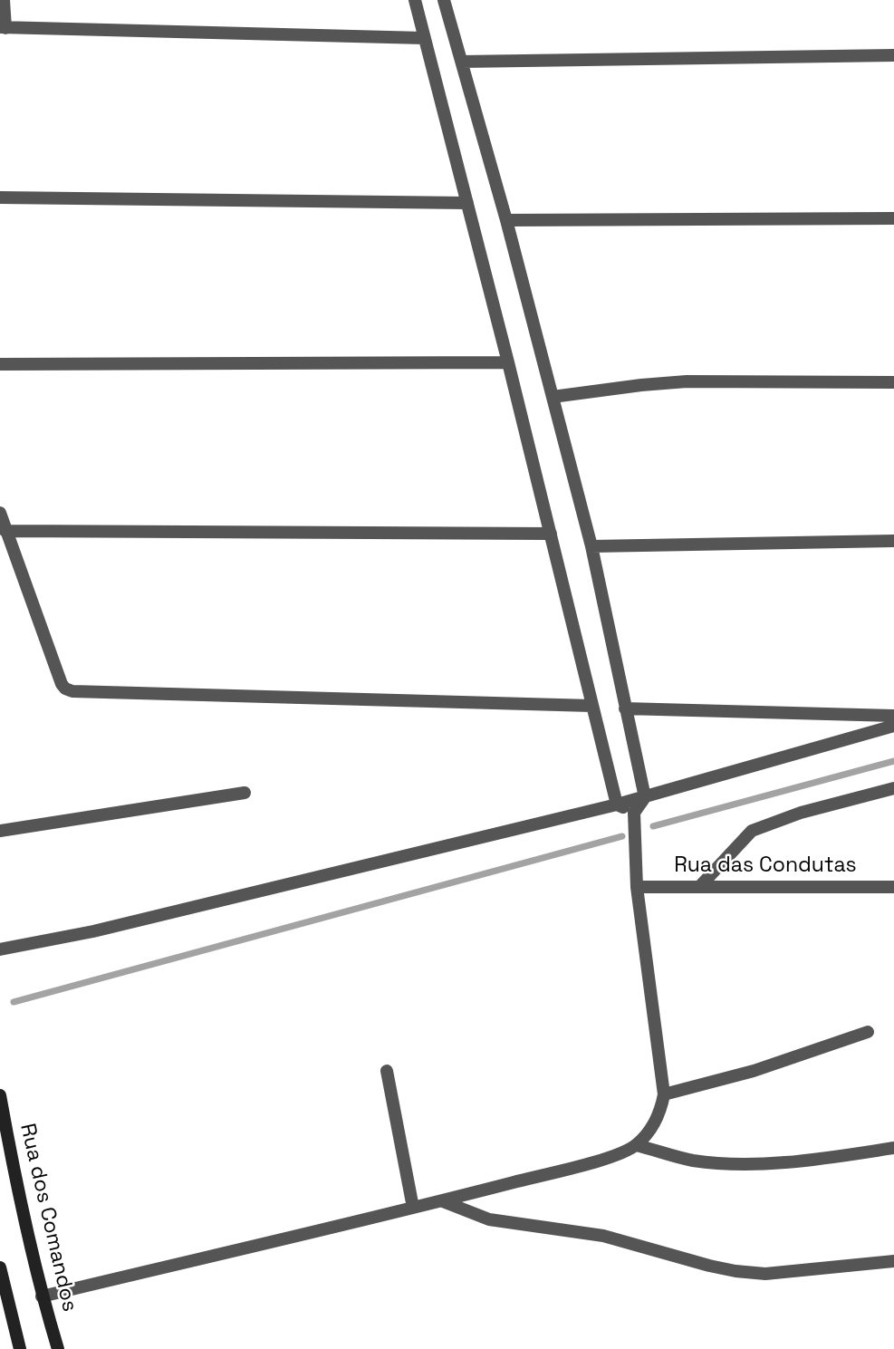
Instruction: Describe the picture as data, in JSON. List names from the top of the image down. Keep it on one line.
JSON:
{"streets":{"main road":["Rua dos Comandos"],"street":["Rua das Condutas"]}}
